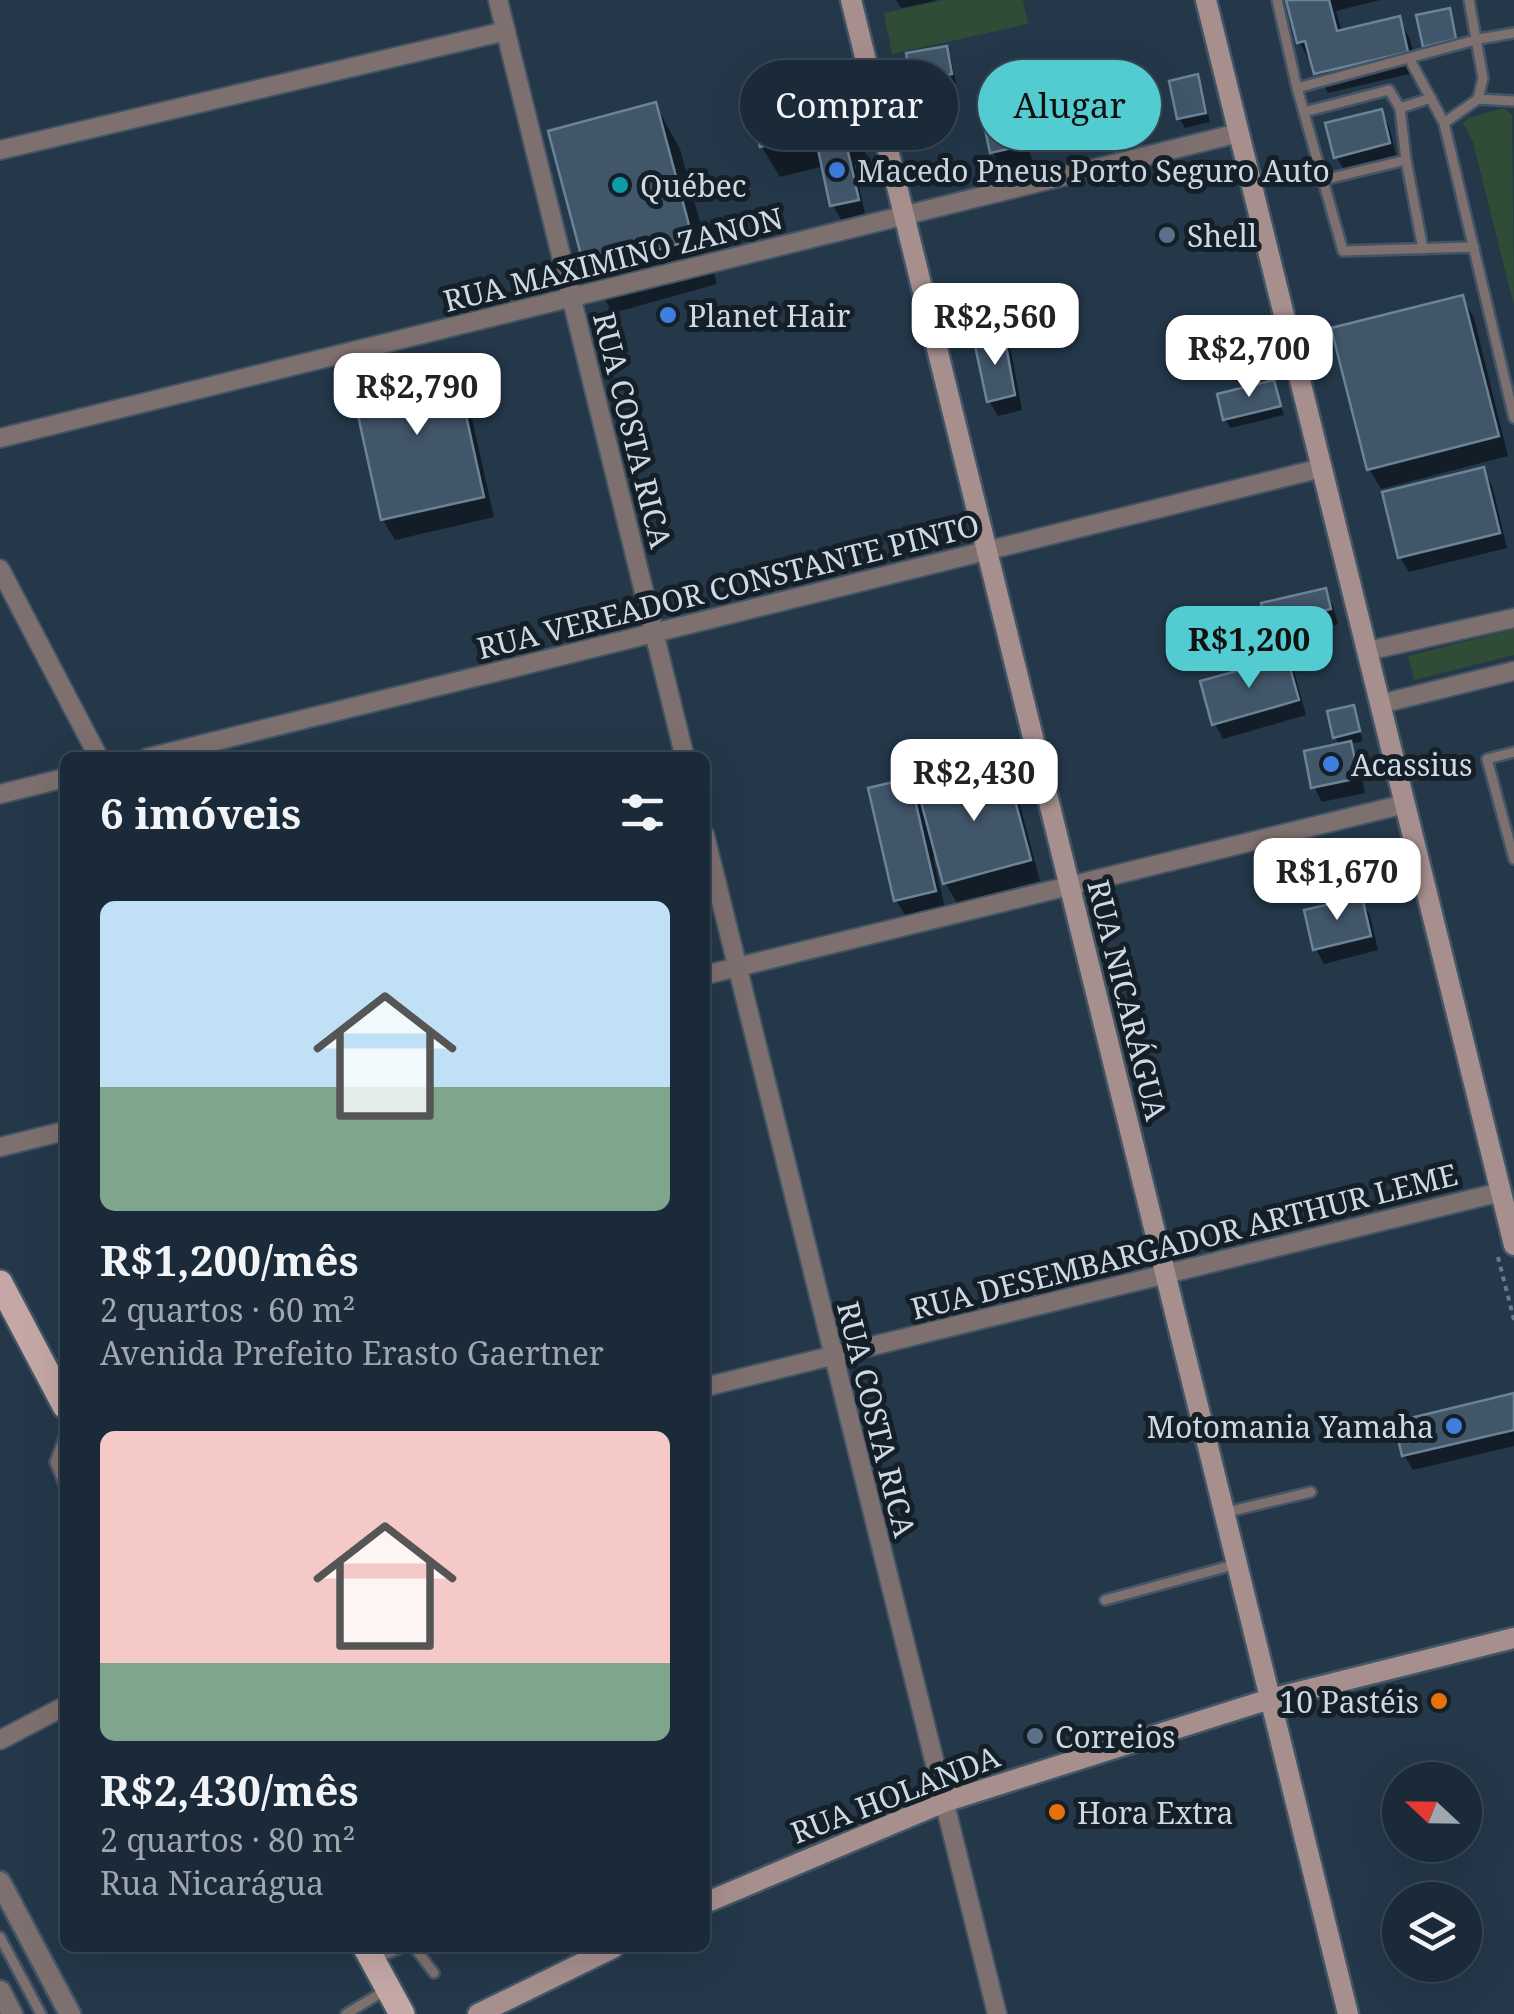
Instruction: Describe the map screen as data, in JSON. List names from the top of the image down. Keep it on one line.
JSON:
{"streets":{"main road":["RUA NICARÁGUA","RUA HOLANDA"],"street":["RUA MAXIMINO ZANON","RUA COSTA RICA","RUA VEREADOR CONSTANTE PINTO","RUA DESEMBARGADOR ARTHUR LEME"]},"crossings":[["RUA MAXIMINO ZANON","RUA COSTA RICA"],["RUA MAXIMINO ZANON","RUA NICARÁGUA"],["RUA COSTA RICA","RUA VEREADOR CONSTANTE PINTO"],["RUA COSTA RICA","RUA DESEMBARGADOR ARTHUR LEME"],["RUA COSTA RICA","RUA HOLANDA"],["RUA VEREADOR CONSTANTE PINTO","RUA NICARÁGUA"],["RUA NICARÁGUA","RUA DESEMBARGADOR ARTHUR LEME"],["RUA NICARÁGUA","RUA HOLANDA"]],"places":["Macedo Pneus Porto Seguro Auto","Québec","Shell","Planet Hair","Acassius","Motomania Yamaha","10 Pastéis","Correios","Hora Extra"],"north":"left","page":{"chip":["Comprar","Alugar"],"price":["R$2,560","R$2,700","R$2,790","R$1,200","R$2,430","R$1,670"],"heading":"6 imóveis","list":[{"name":"R$1,200/mês","note":"2 quartos · 60 m² · Avenida Prefeito Erasto Gaertner"},{"name":"R$2,430/mês","note":"2 quartos · 80 m² · Rua Nicarágua"}]}}
